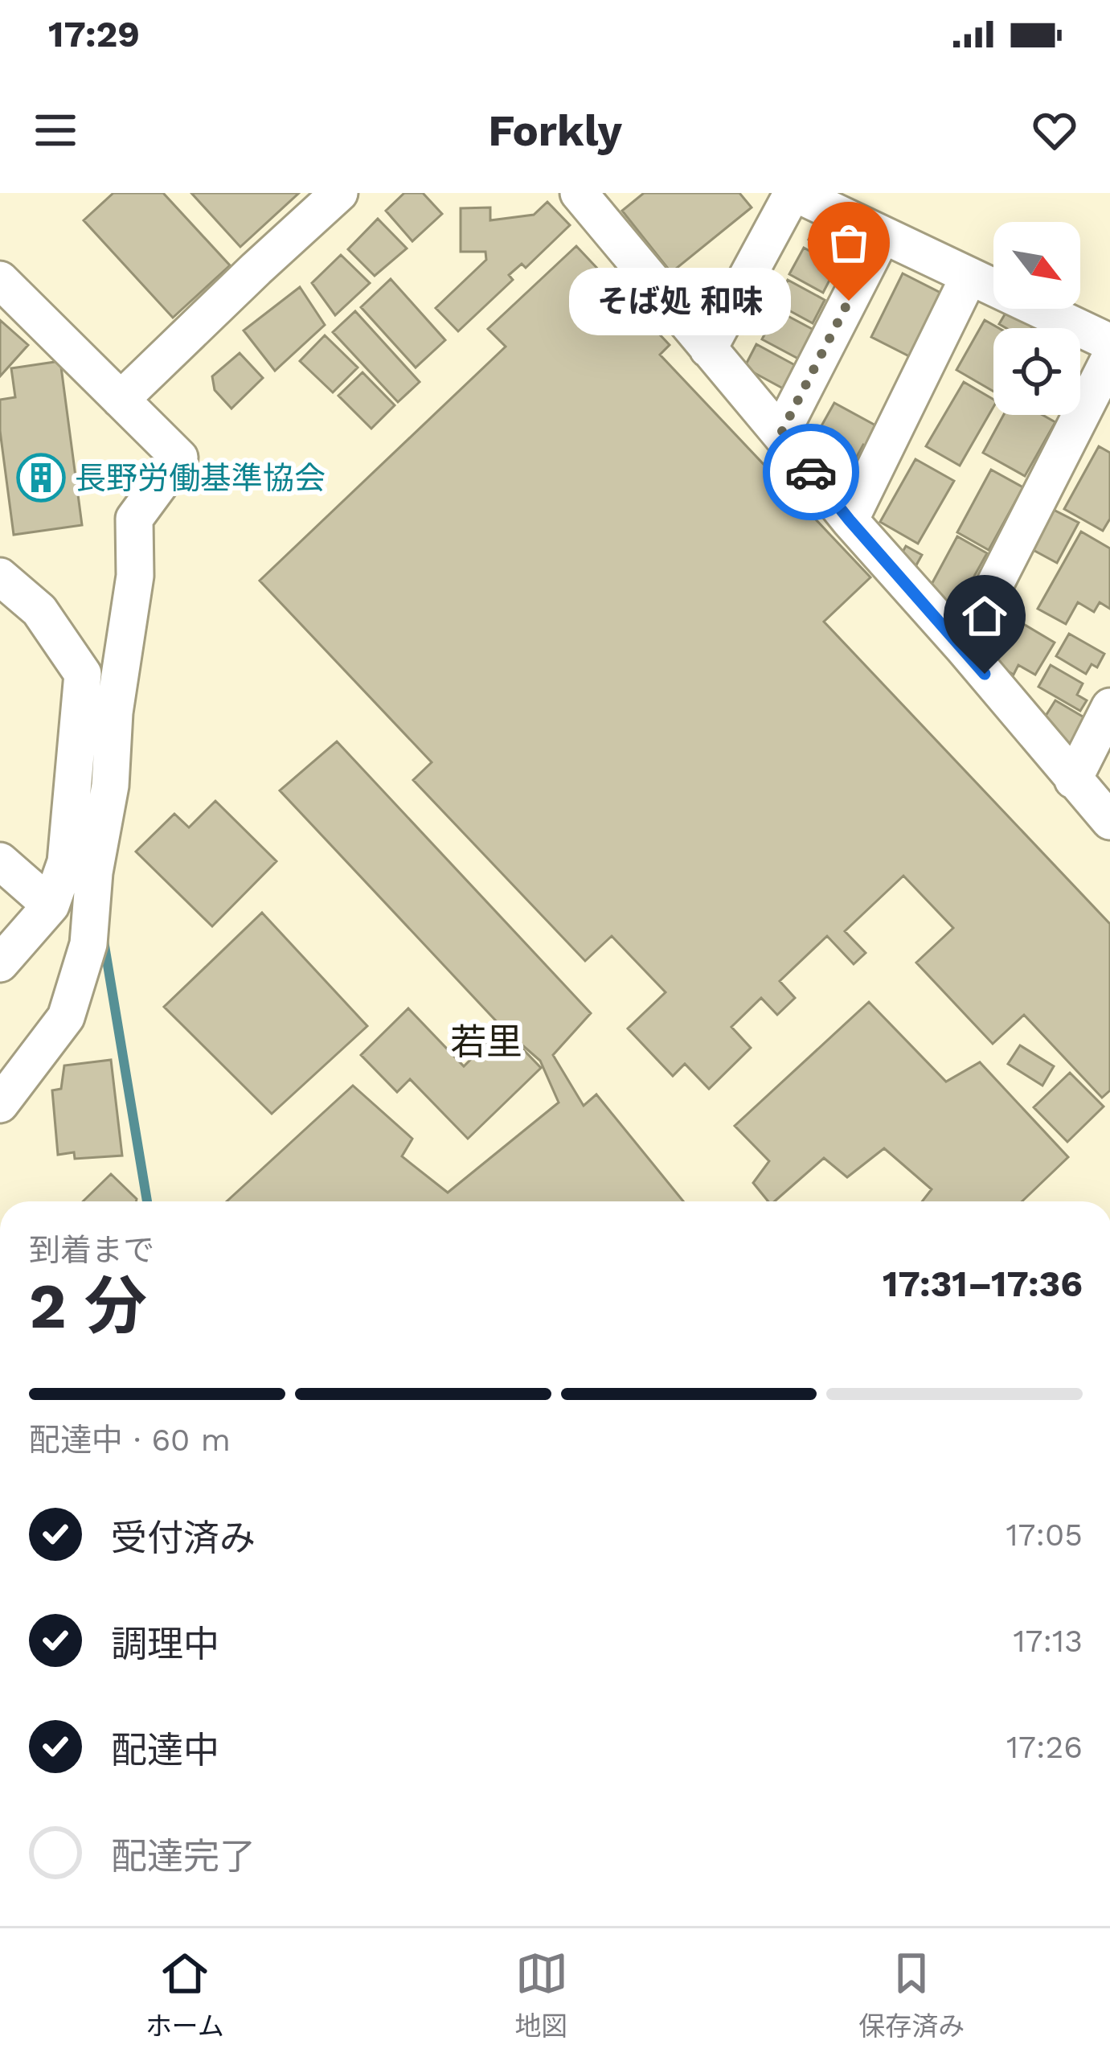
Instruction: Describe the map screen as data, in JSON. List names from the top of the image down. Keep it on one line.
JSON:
{"districts":["若里"],"places":{"other":["そば処 和味"],"building":["長野労働基準協会"]},"north":"bottom right","page":{"status":"17:29","header":"Forkly","bubble":"そば処 和味","heading":["2 分","到着まで","17:31–17:36"],"bar":"配達中 · 60 m","list":[["受付済み","17:05"],["調理中","17:13"],["配達中","17:26"],"配達完了"],"tabs":["ホーム","地図","保存済み"]}}
